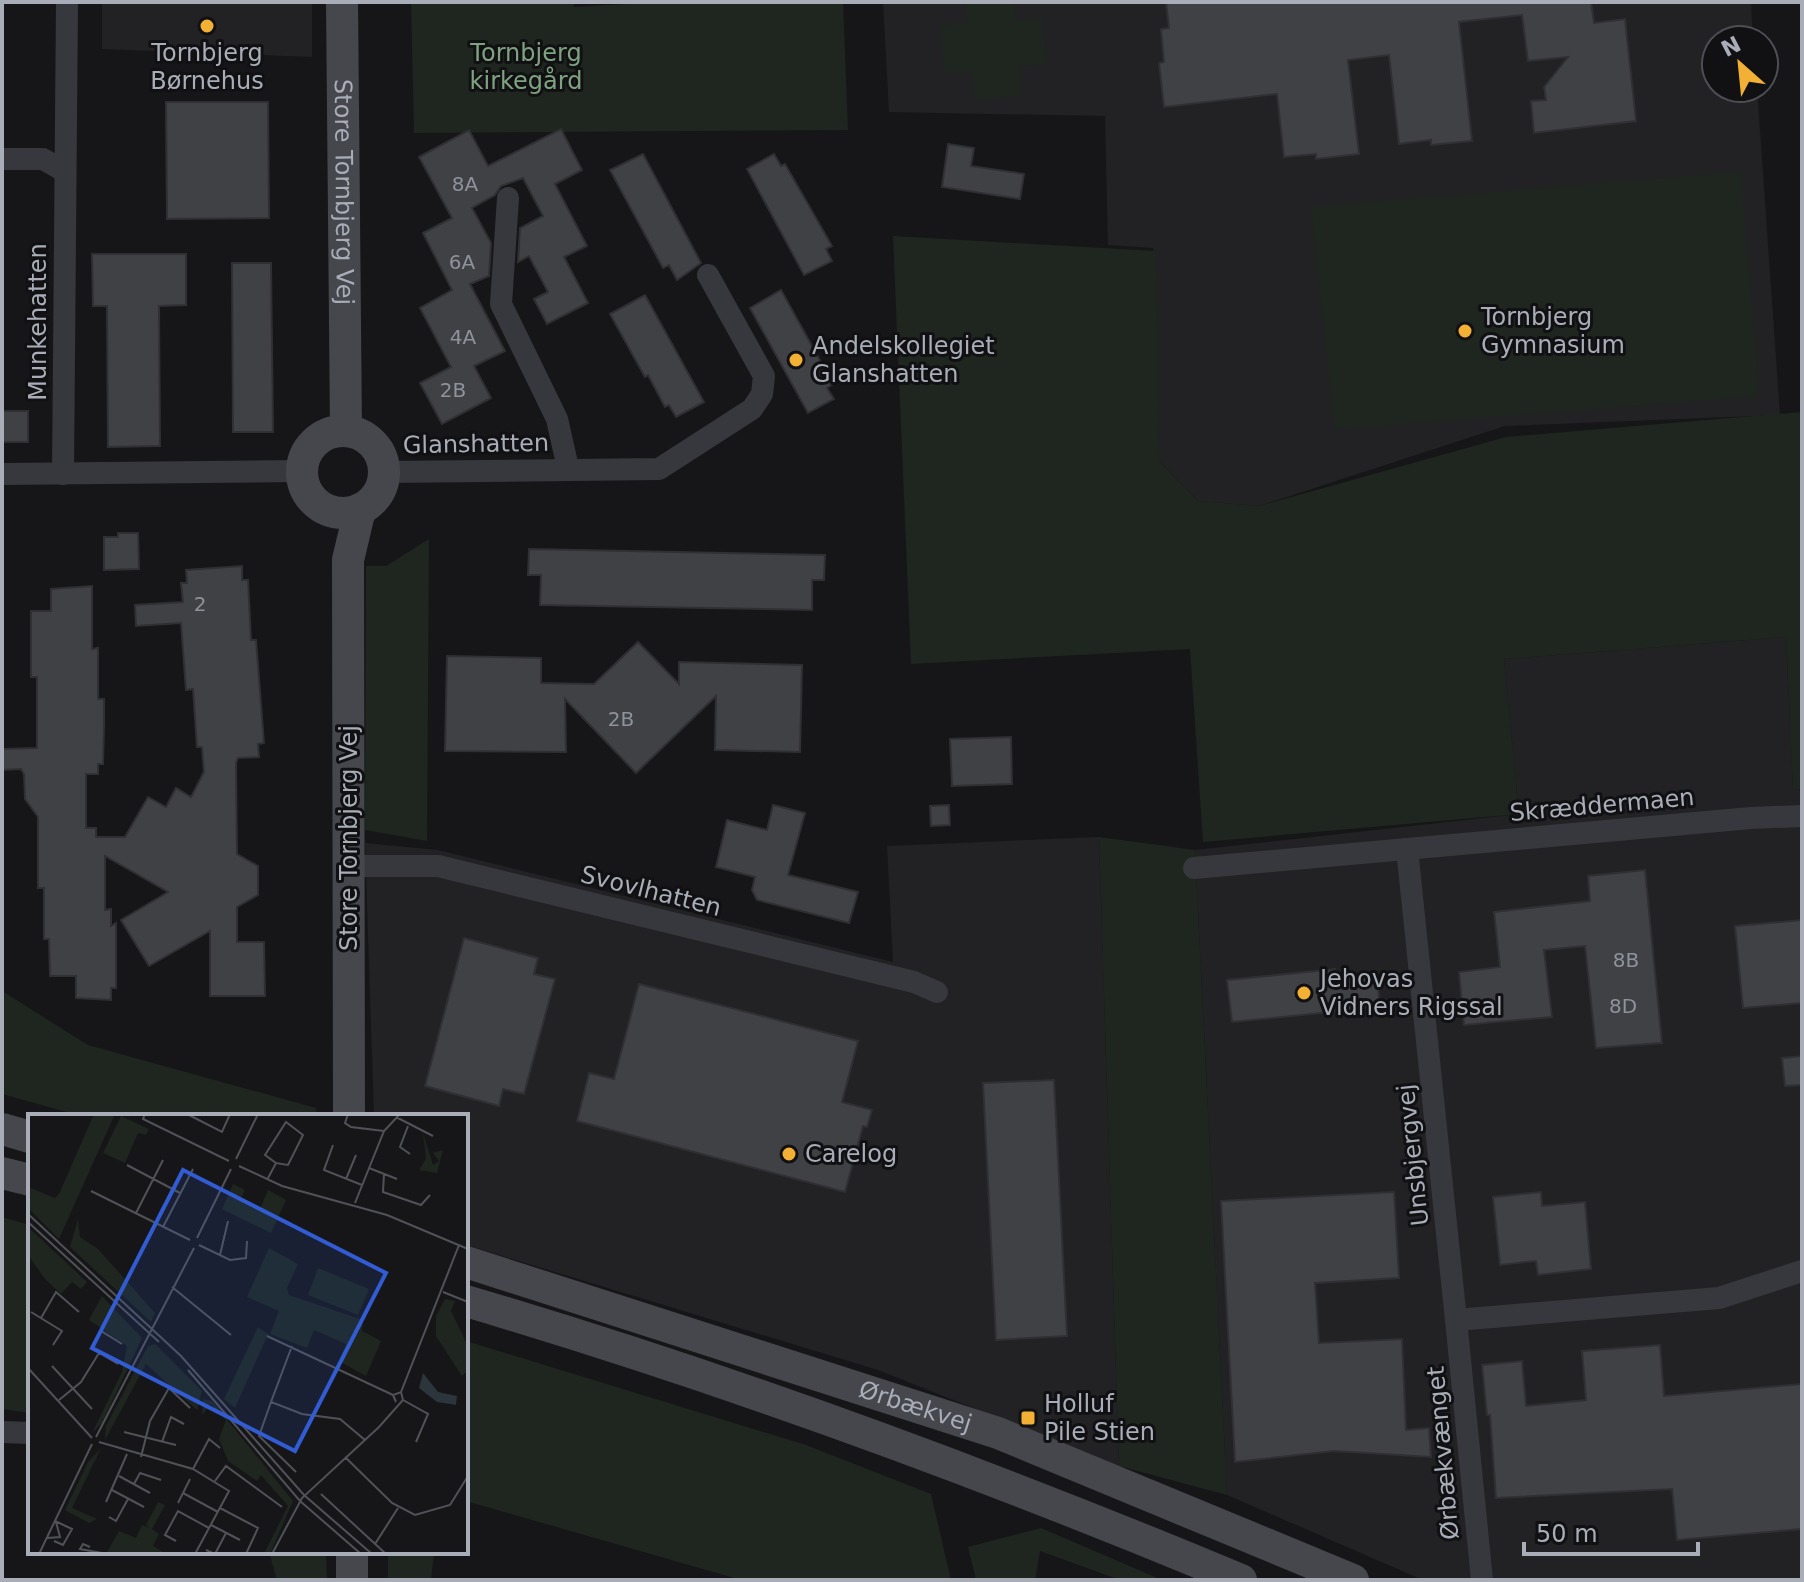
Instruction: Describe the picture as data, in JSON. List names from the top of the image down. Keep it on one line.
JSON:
{"streets":{"main road":["Store Tornbjerg Vej","Ørbækvej"],"street":["Munkehatten","Glanshatten","Skræddermaen","Svovlhatten","Unsbjergvej","Ørbækvænget"]},"crossings":[["Store Tornbjerg Vej","Glanshatten"],["Store Tornbjerg Vej","Svovlhatten"],["Skræddermaen","Unsbjergvej"],["Unsbjergvej","Ørbækvænget"]],"parks":["Tornbjerg kirkegård"],"places":{"other":["Tornbjerg Børnehus","Tornbjerg Gymnasium","Andelskollegiet Glanshatten","Jehovas Vidners Rigssal","Carelog"],"transit":["Holluf Pile Stien"]},"house_numbers":["8A","6A","4A","2B","2","2B","8B","8D"],"scale_bar":"50 m","north":"top left"}
